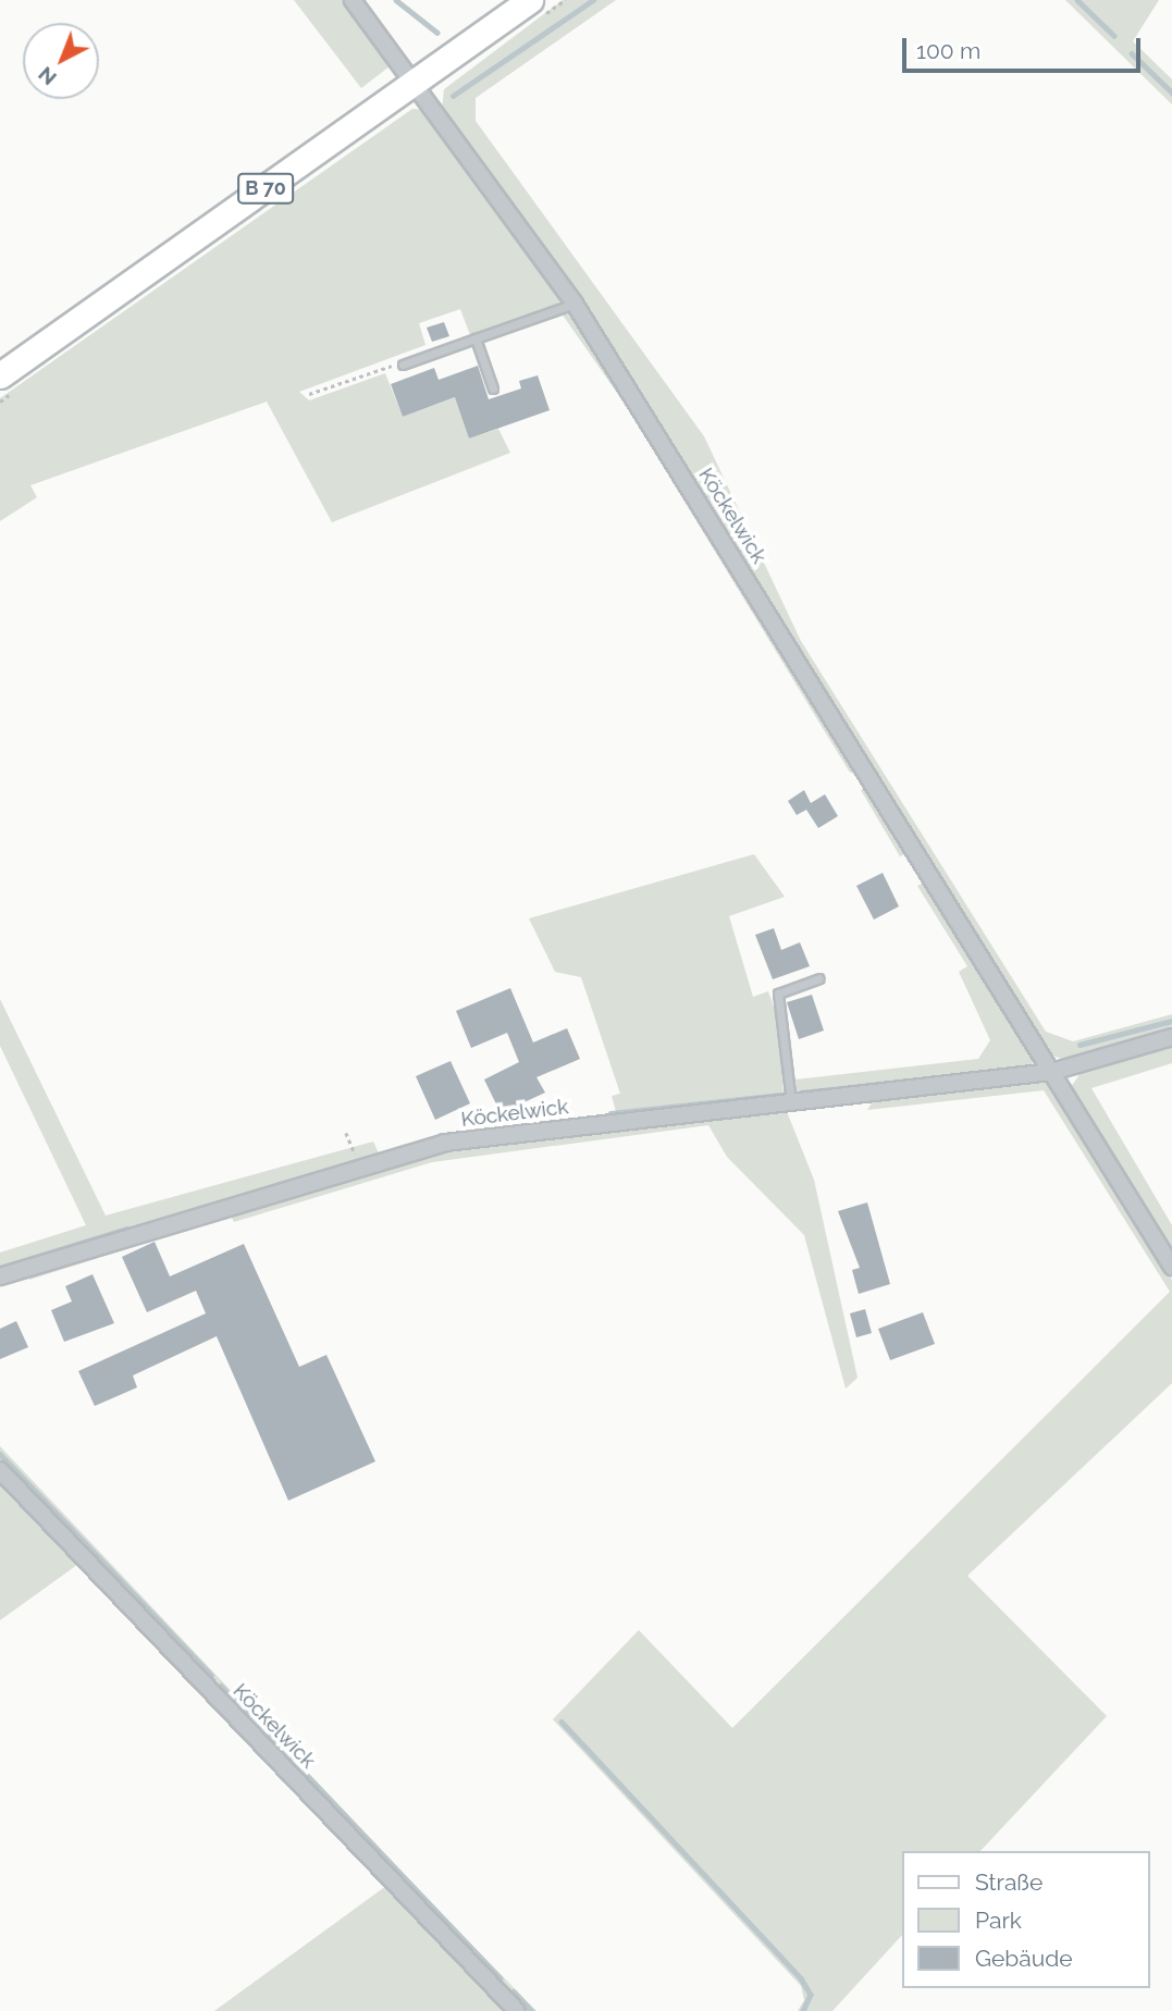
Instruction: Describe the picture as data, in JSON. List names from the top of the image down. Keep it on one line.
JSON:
{"streets":{"main road":["B 70"],"street":["Köckelwick"]},"crossings":[["B 70","Köckelwick"]],"legend":["Straße","Park","Gebäude"],"scale_bar":"100 m","north":"bottom left"}
